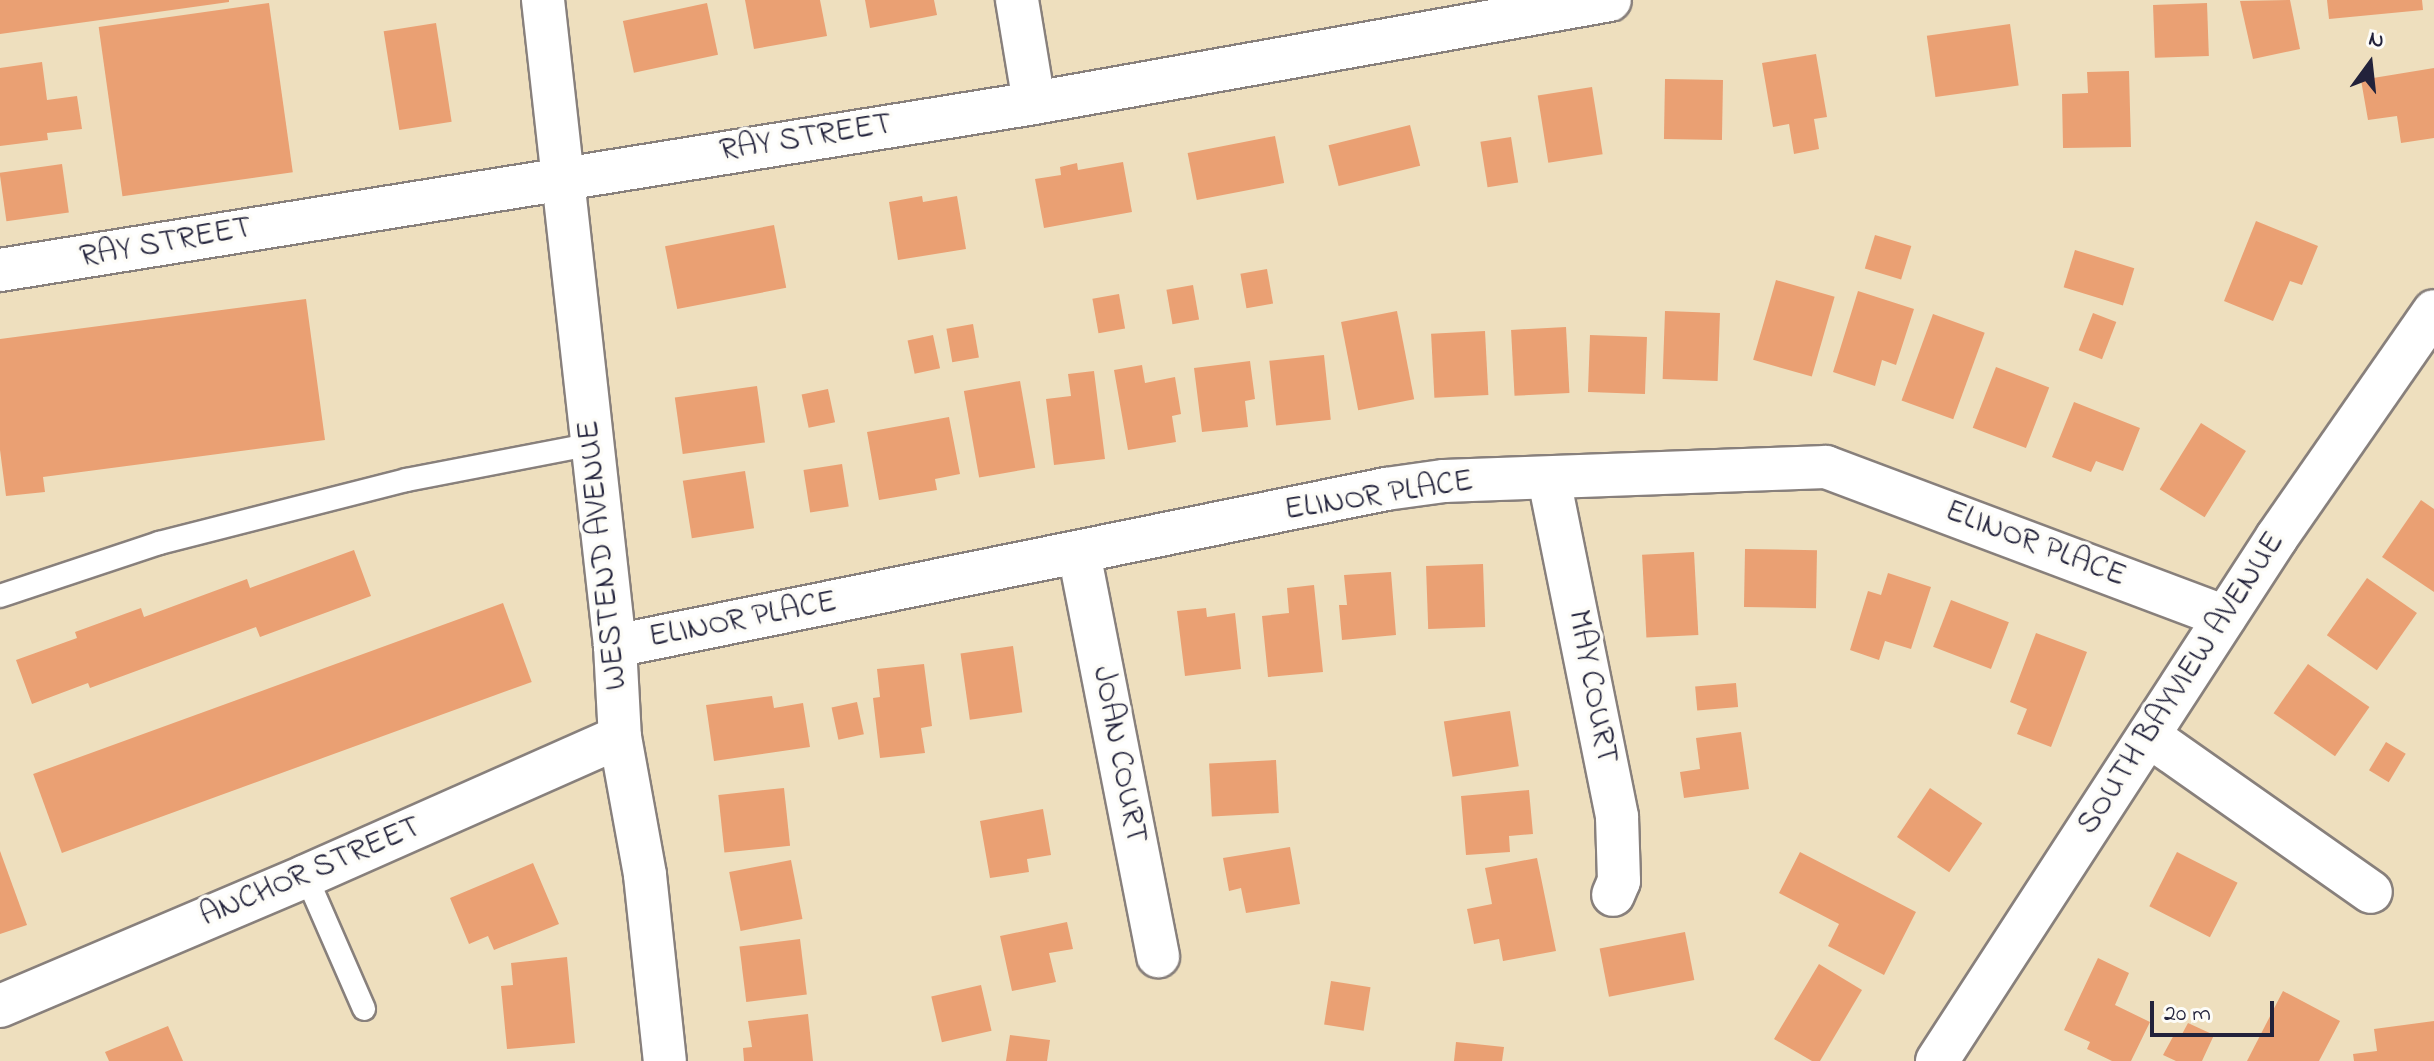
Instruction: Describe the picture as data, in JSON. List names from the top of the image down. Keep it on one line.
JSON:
{"streets":{"street":["RAY STREET","ELINOR PLACE","WESTEND AVENUE","SOUTH BAYVIEW AVENUE","MAY COURT","JOAN COURT","ANCHOR STREET"]},"crossings":[["RAY STREET","WESTEND AVENUE"],["ELINOR PLACE","WESTEND AVENUE"],["ELINOR PLACE","SOUTH BAYVIEW AVENUE"],["ELINOR PLACE","MAY COURT"],["ELINOR PLACE","JOAN COURT"],["WESTEND AVENUE","ANCHOR STREET"]],"scale_bar":"20 m","north":"top"}
